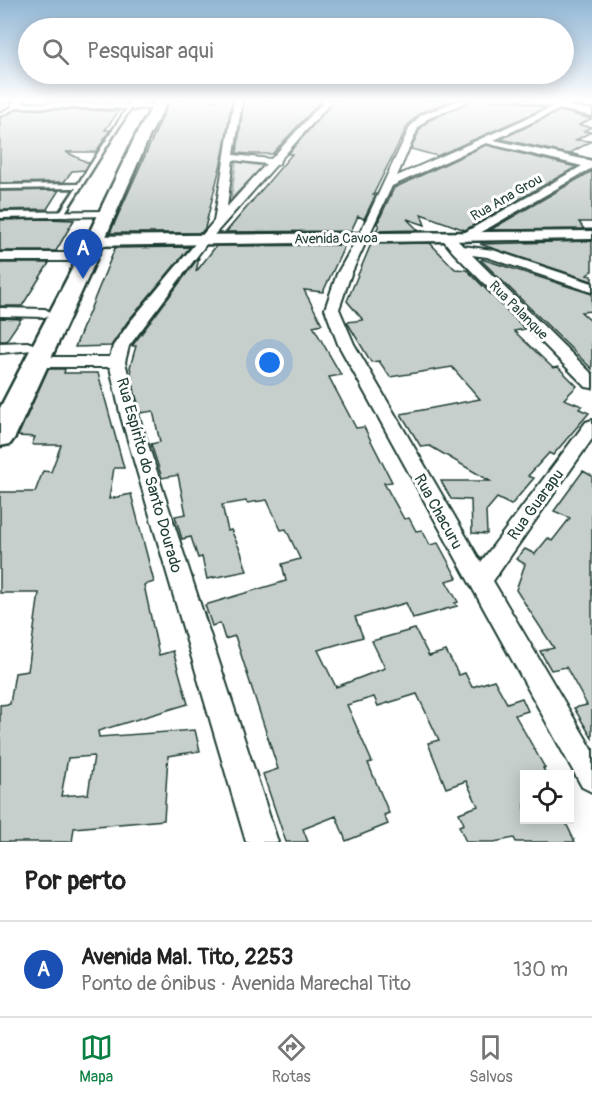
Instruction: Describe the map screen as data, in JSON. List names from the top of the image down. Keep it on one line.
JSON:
{"streets":{"street":["Rua Ana Grou","Avenida Cavoa","Rua Palanque","Rua Espírito do Santo Dourado","Rua Guarapu","Rua Chacuru"]},"crossings":[["Rua Ana Grou","Avenida Cavoa"],["Rua Ana Grou","Rua Palanque"],["Avenida Cavoa","Rua Palanque"],["Avenida Cavoa","Rua Espírito do Santo Dourado"],["Avenida Cavoa","Rua Chacuru"],["Rua Guarapu","Rua Chacuru"]],"page":{"search":"Pesquisar aqui","pins":"A","heading":"Por perto","list":[{"mark":"A","name":"Avenida Mal. Tito, 2253","note":"Ponto de ônibus · Avenida Marechal Tito","value":"130 m"}],"nav":["Mapa","Rotas","Salvos"]}}
